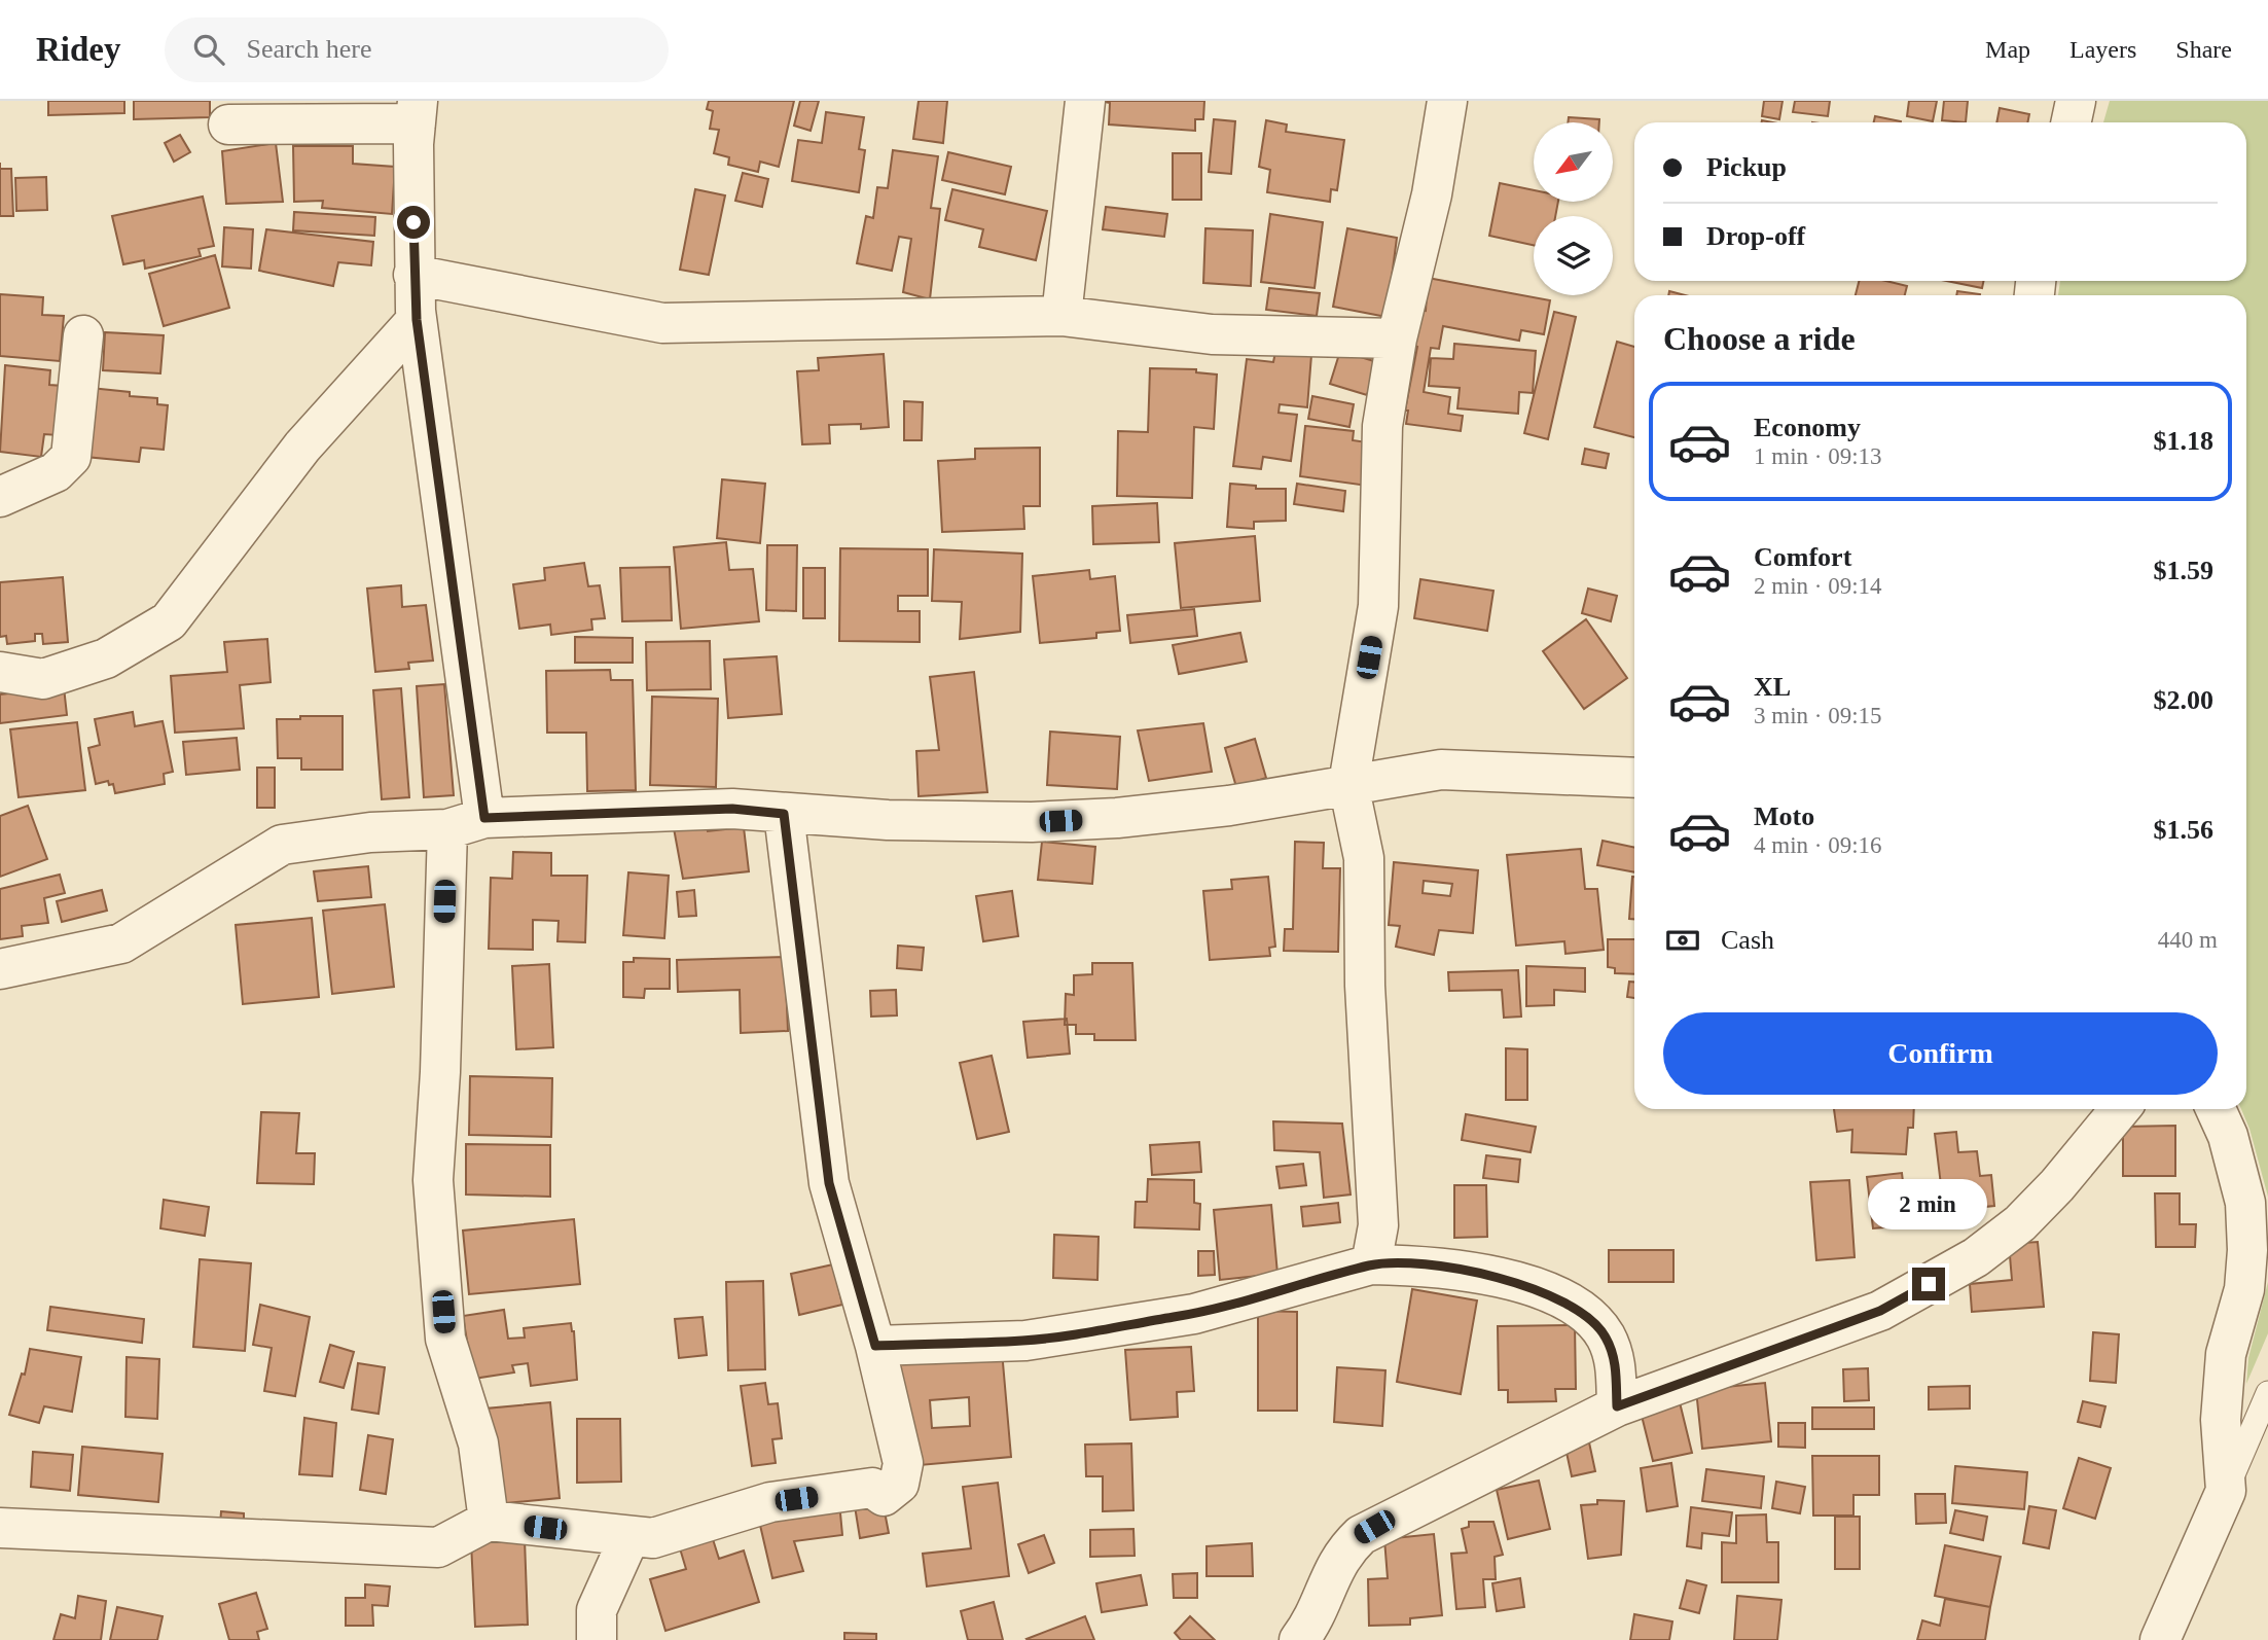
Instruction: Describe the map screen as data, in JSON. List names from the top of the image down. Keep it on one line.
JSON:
{"north":"bottom left","page":{"header":"Ridey","search":"Search here","nav":["Map","Layers","Share"],"banner":["Pickup","Drop-off"],"heading":"Choose a ride","list":[{"name":"Economy","note":"1 min · 09:13","value":"$1.18"},{"name":"Comfort","note":"2 min · 09:14","value":"$1.59"},{"name":"XL","note":"3 min · 09:15","value":"$2.00"},{"name":"Moto","note":"4 min · 09:16","value":"$1.56"}],"pay":["Cash","440 m"],"buttons":"Confirm","bubble":"2 min"}}
